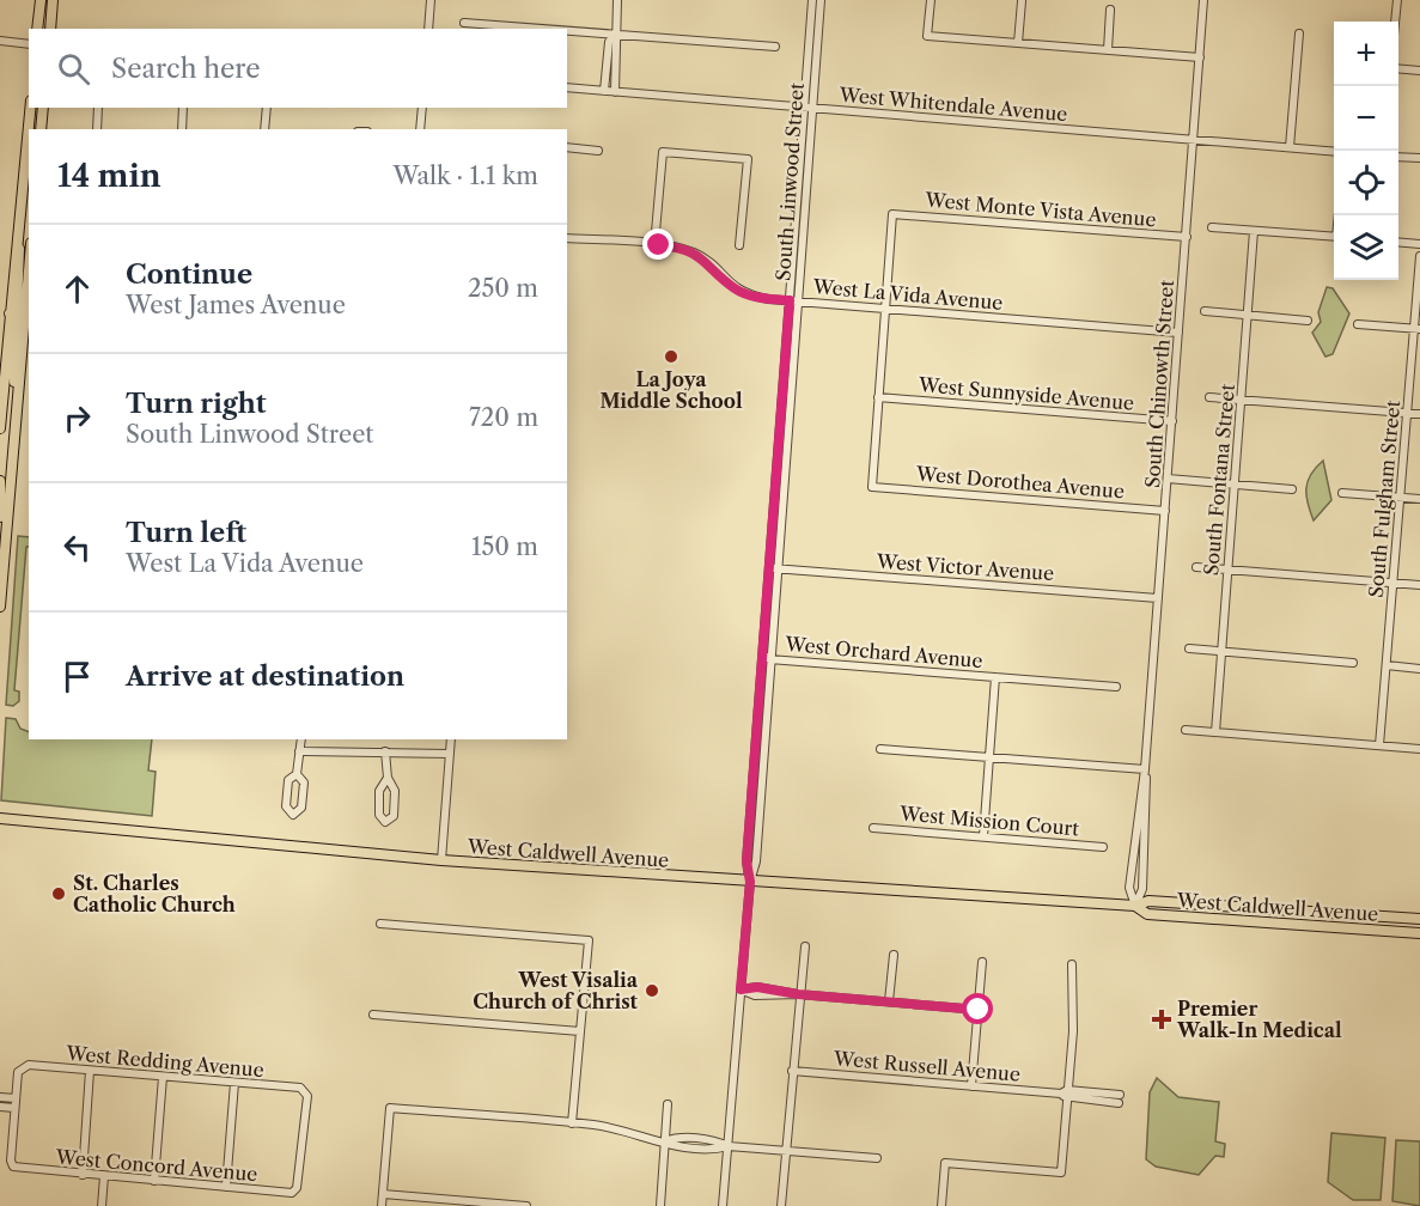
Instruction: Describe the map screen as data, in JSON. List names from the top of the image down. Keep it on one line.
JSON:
{"streets":{"main road":["West Caldwell Avenue"],"street":["West Whitendale Avenue","South Linwood Street","West Monte Vista Avenue","West La Vida Avenue","South Chinowth Street","West Sunnyside Avenue","South Fontana Street","West Dorothea Avenue","South Fulgham Street","West Victor Avenue","West Orchard Avenue","West Mission Court","West Redding Avenue","West Russell Avenue","West Concord Avenue"]},"crossings":[["West Whitendale Avenue","South Linwood Street"],["West Whitendale Avenue","South Chinowth Street"],["South Linwood Street","West La Vida Avenue"],["South Linwood Street","West Victor Avenue"],["South Linwood Street","West Orchard Avenue"],["South Linwood Street","West Caldwell Avenue"],["West Monte Vista Avenue","West La Vida Avenue"],["West Monte Vista Avenue","South Chinowth Street"],["West La Vida Avenue","South Chinowth Street"],["South Chinowth Street","West Sunnyside Avenue"],["South Chinowth Street","West Dorothea Avenue"],["South Chinowth Street","West Victor Avenue"],["South Chinowth Street","West Caldwell Avenue"],["West Sunnyside Avenue","West Dorothea Avenue"],["West Redding Avenue","West Concord Avenue"]],"places":{"other":["La Joya Middle School","St. Charles Catholic Church","West Visalia Church of Christ"],"health":["Premier Walk-In Medical"]},"page":{"map_buttons":["+","−"],"search":"Search here","heading":["14 min","Walk · 1.1 km"],"list":[["Continue","West James Avenue","250 m"],["Turn right","South Linwood Street","720 m"],["Turn left","West La Vida Avenue","150 m"],"Arrive at destination"]}}
